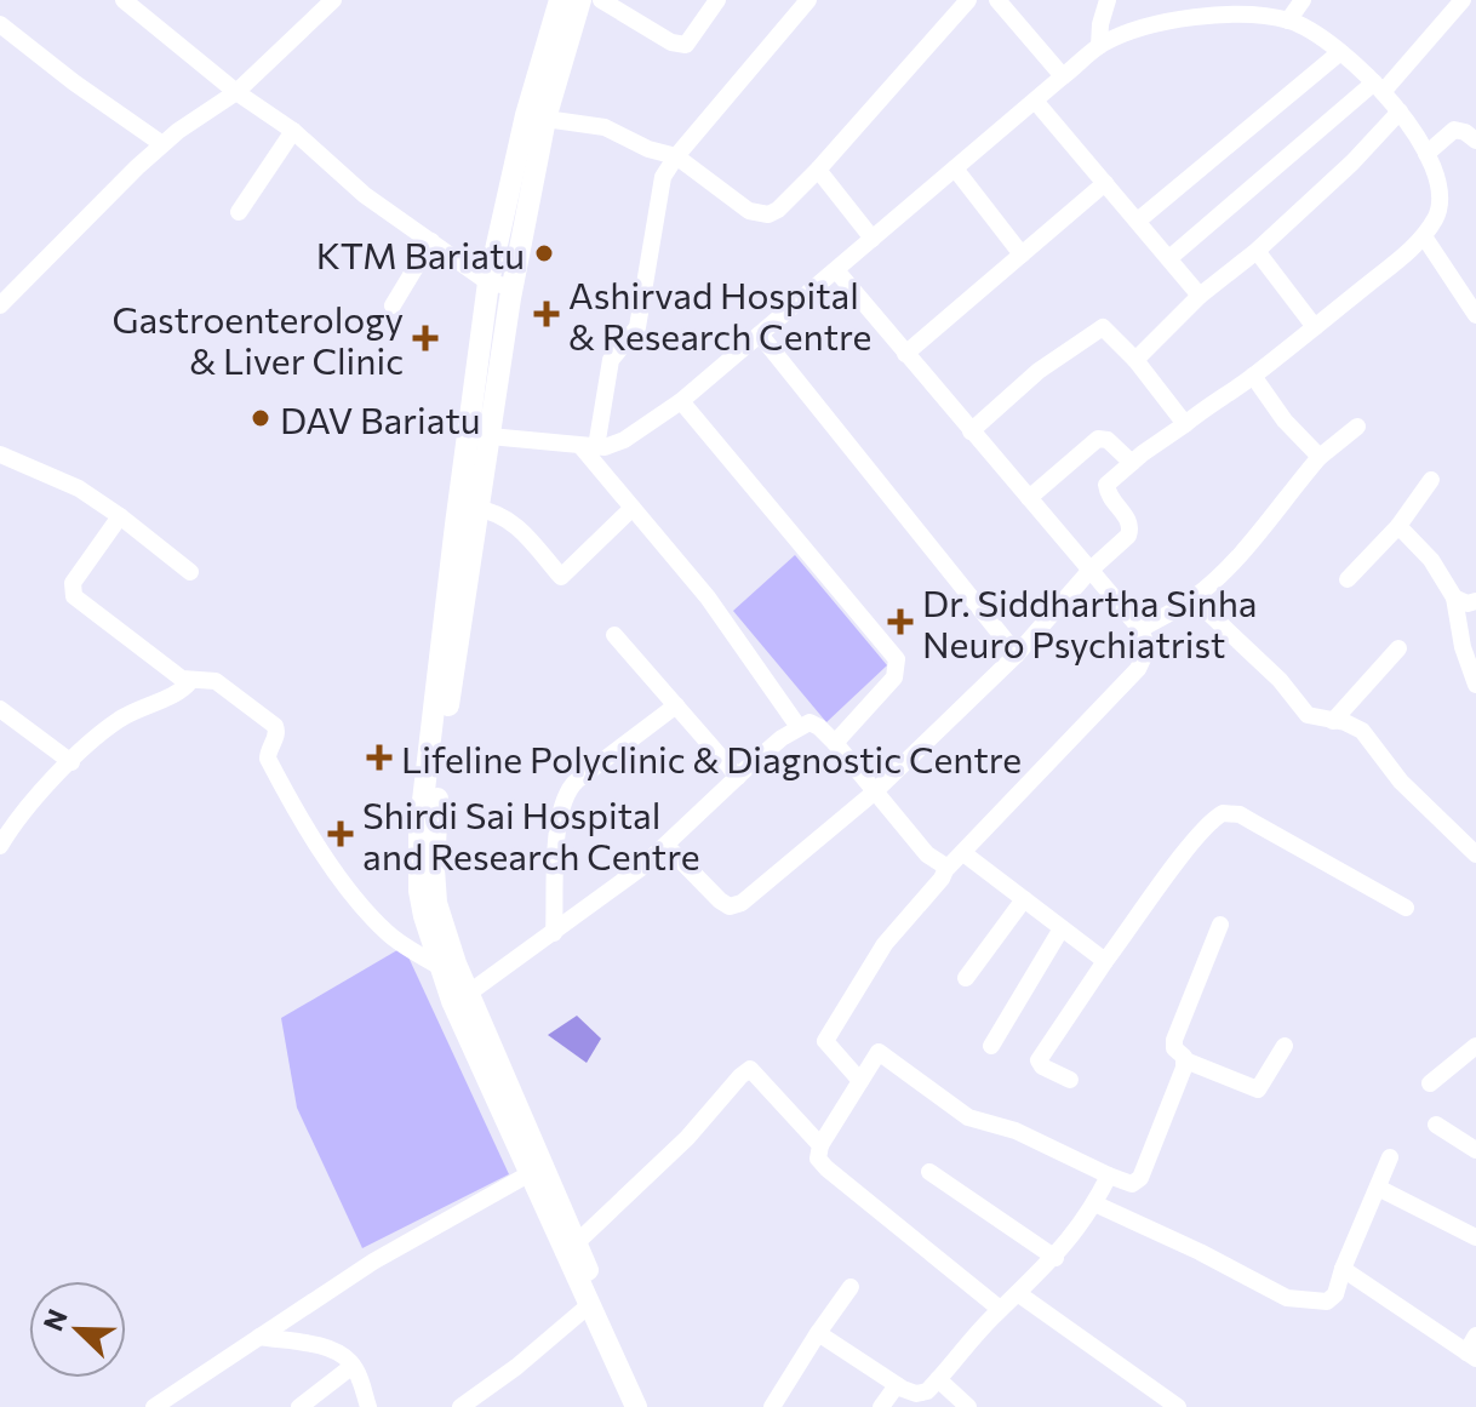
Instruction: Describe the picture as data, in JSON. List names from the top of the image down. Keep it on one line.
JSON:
{"places":{"other":["KTM Bariatu","DAV Bariatu"],"health":["Ashirvad Hospital & Research Centre","Gastroenterology & Liver Clinic","Dr. Siddhartha Sinha Neuro Psychiatrist","Lifeline Polyclinic & Diagnostic Centre","Shirdi Sai Hospital and Research Centre"]},"north":"top left"}
